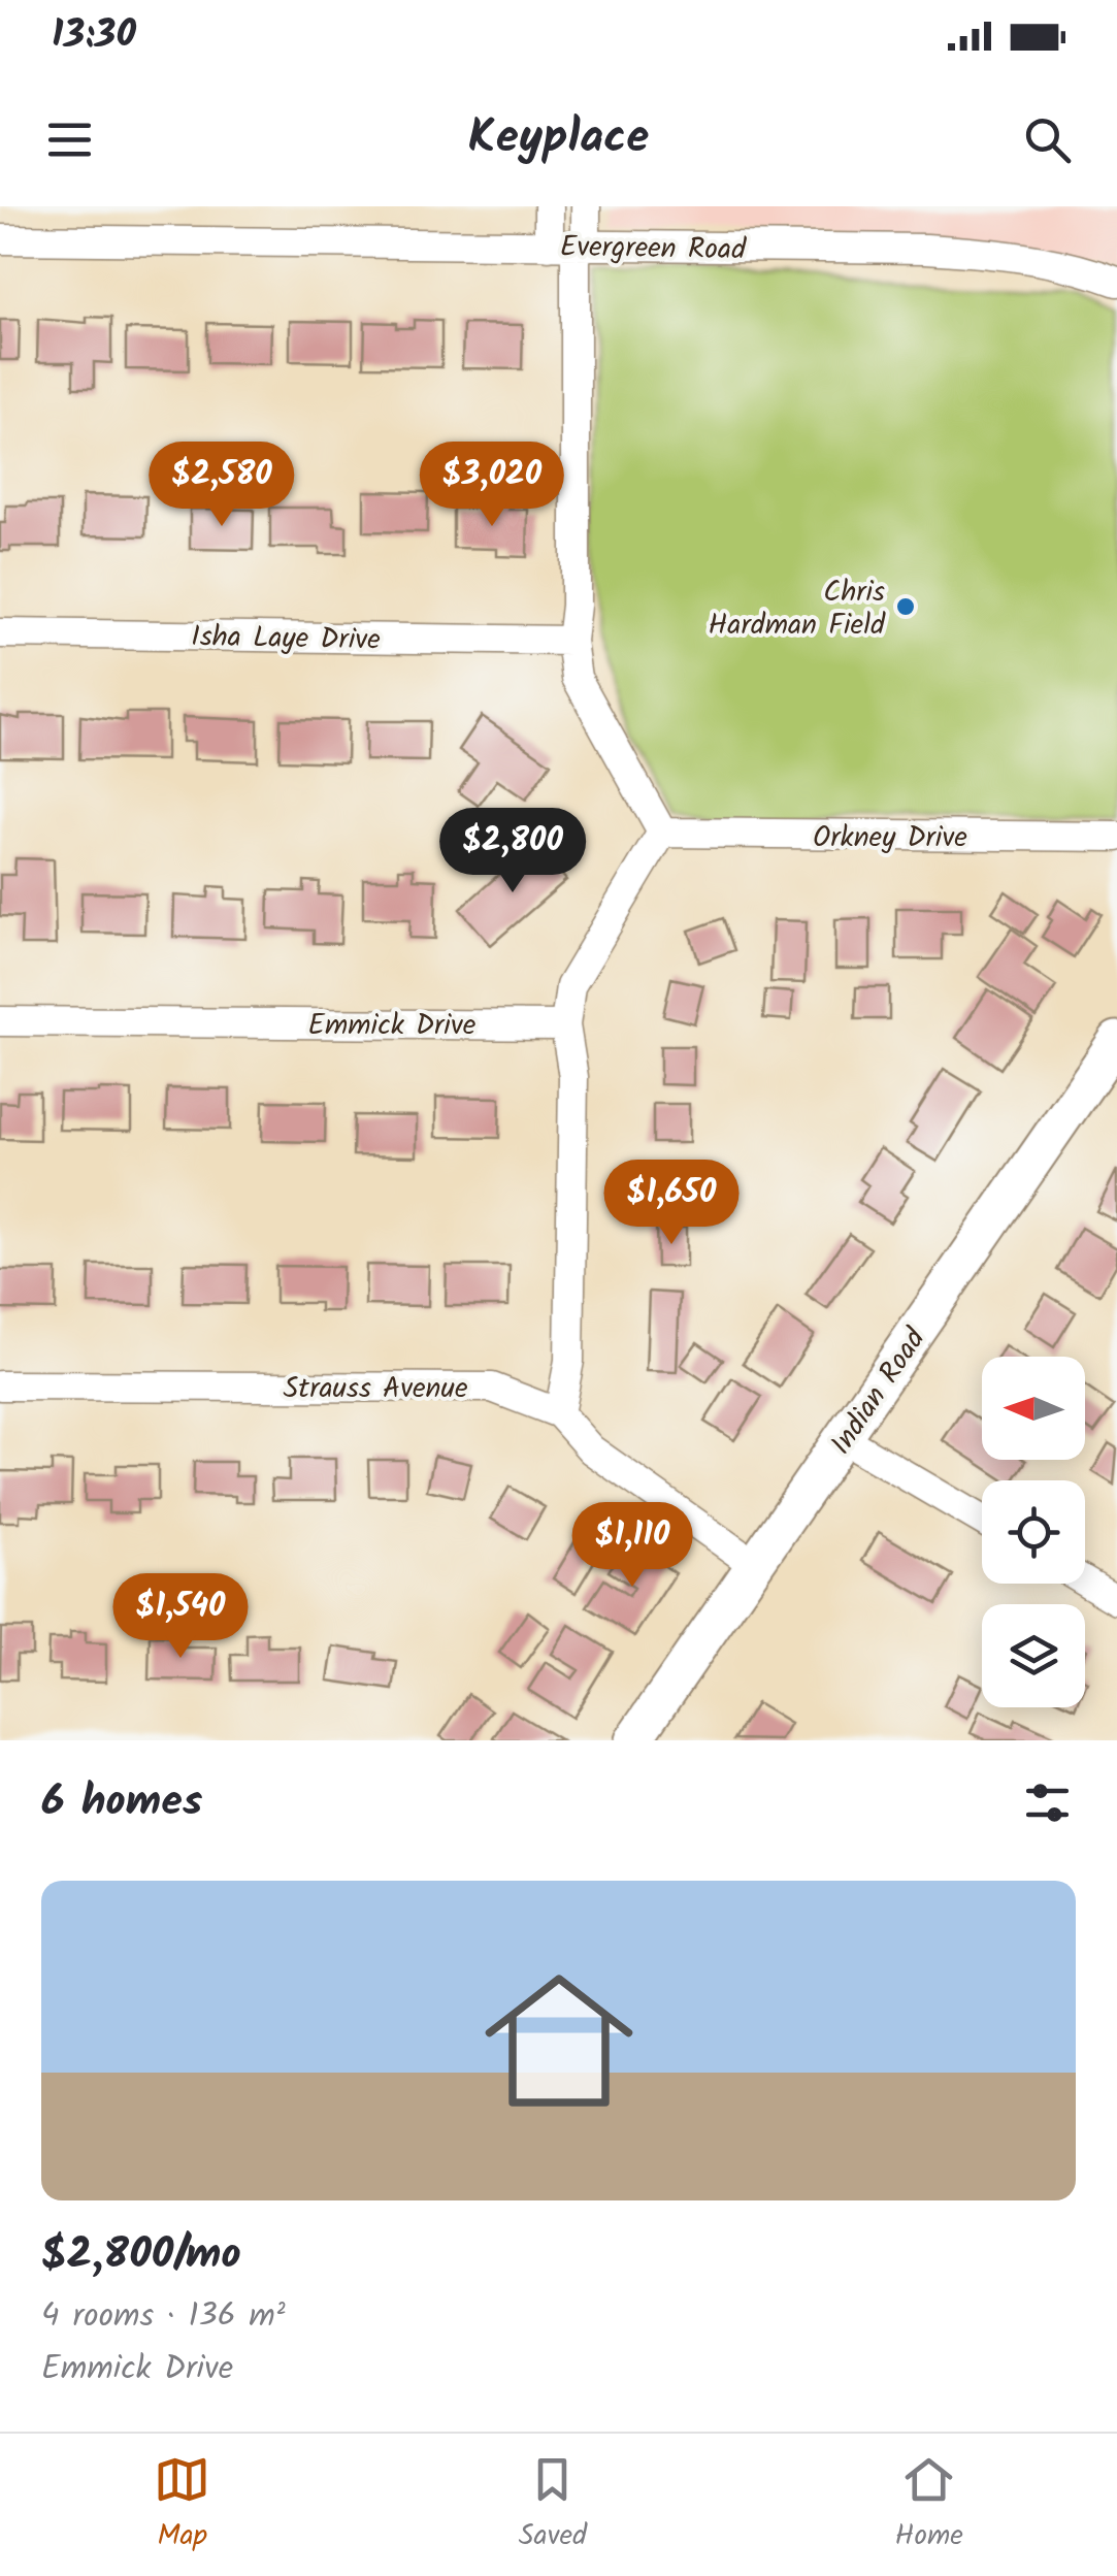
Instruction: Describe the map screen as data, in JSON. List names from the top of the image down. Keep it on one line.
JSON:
{"streets":{"street":["Evergreen Road","Isha Laye Drive","Orkney Drive","Emmick Drive","Strauss Avenue","Indian Road"]},"crossings":[["Strauss Avenue","Indian Road"]],"places":["Chris Hardman Field"],"north":"left","page":{"status":"13:30","header":"Keyplace","price":["$2,580","$3,020","$2,800","$1,650","$1,110","$1,540"],"heading":"6 homes","list":[{"name":"$2,800/mo","note":"4 rooms · 136 m² · Emmick Drive"}],"tabs":["Map","Saved","Home"]}}
